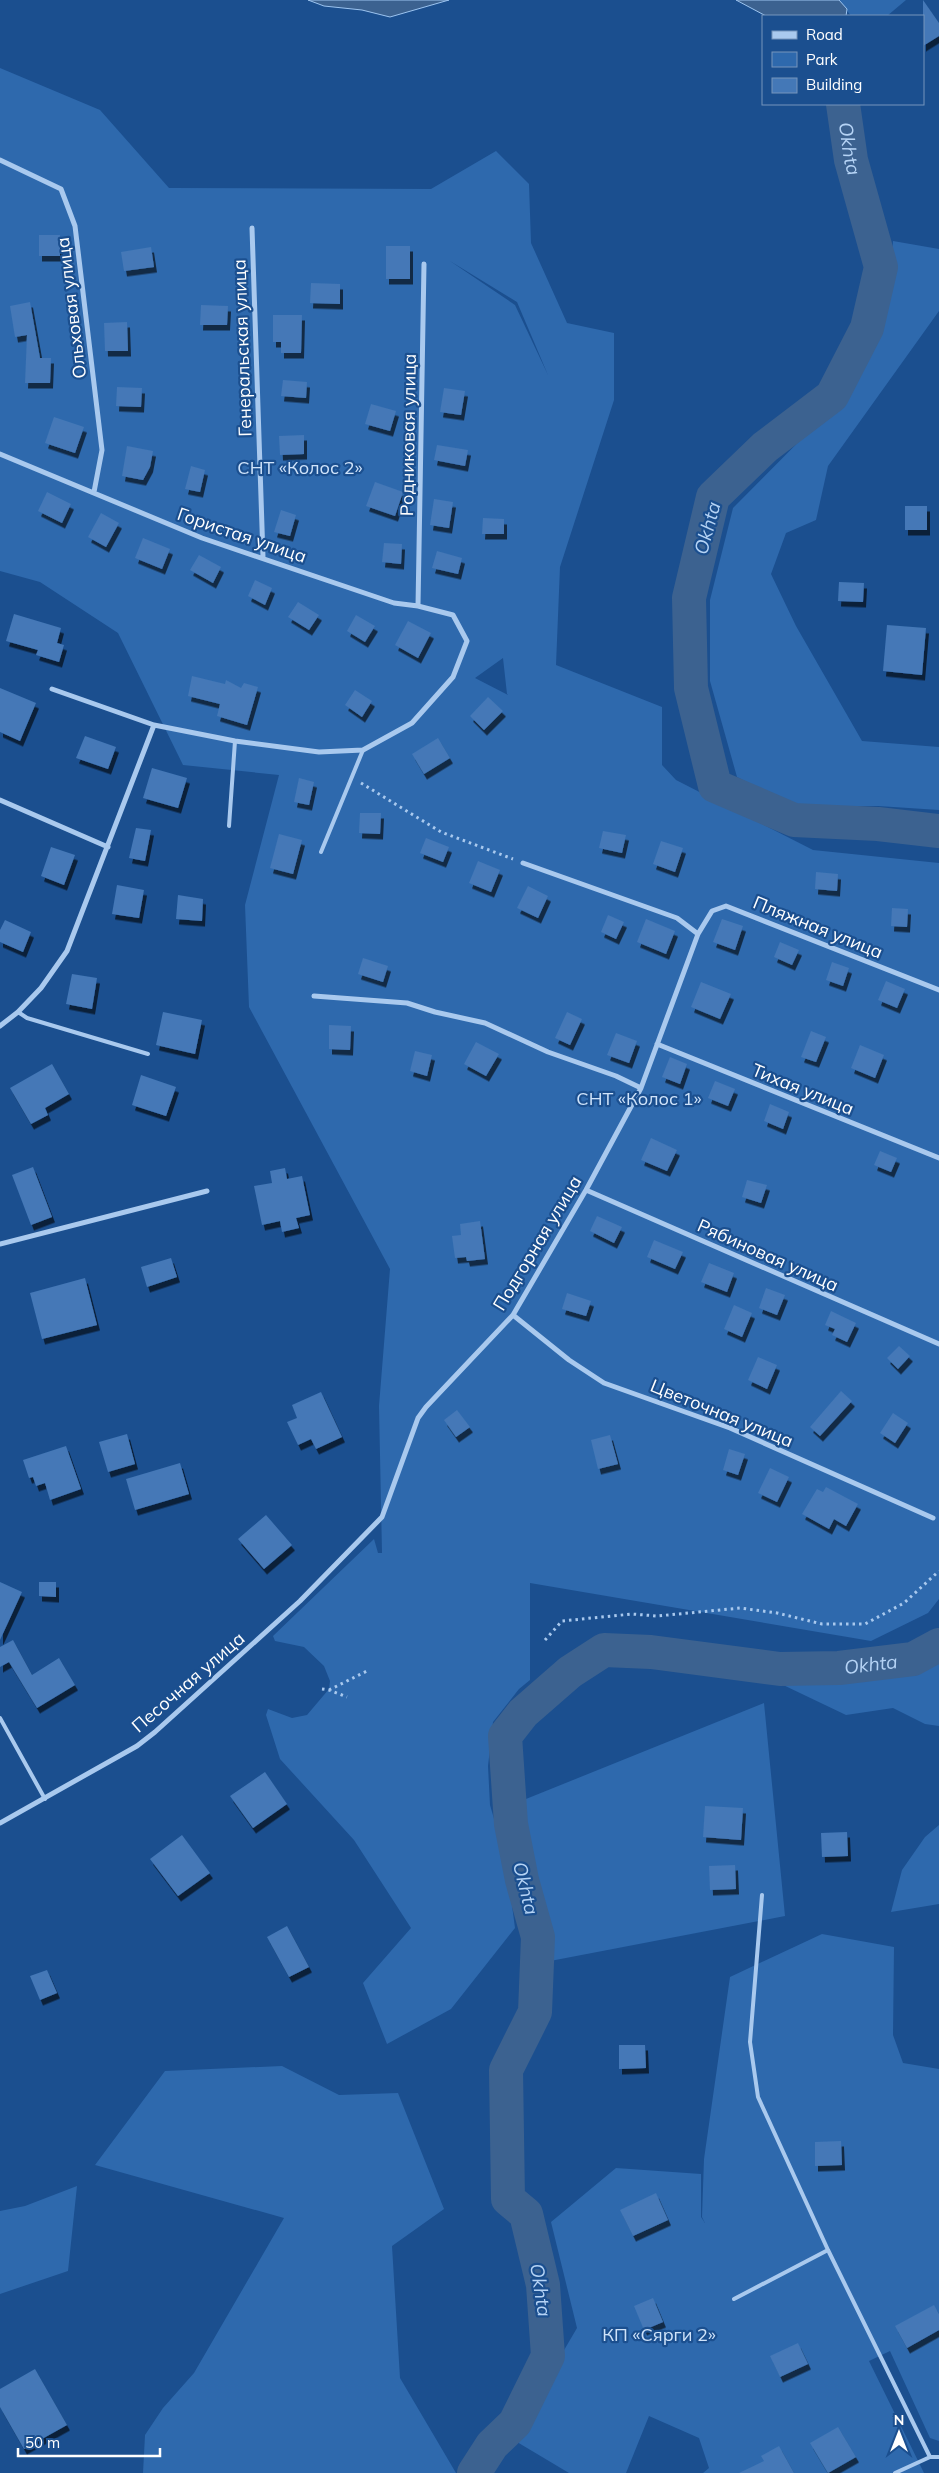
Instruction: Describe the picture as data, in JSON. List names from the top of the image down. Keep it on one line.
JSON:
{"streets":{"street":["Ольховая улица","Генеральская улица","Родниковая улица","Гористая улица","Пляжная улица","Тихая улица","Подгорная улица","Рябиновая улица","Цветочная улица","Песочная улица"]},"crossings":[["Ольховая улица","Гористая улица"],["Генеральская улица","Гористая улица"],["Родниковая улица","Гористая улица"],["Пляжная улица","Подгорная улица"],["Тихая улица","Подгорная улица"],["Подгорная улица","Рябиновая улица"],["Подгорная улица","Цветочная улица"],["Подгорная улица","Песочная улица"]],"water":["Okhta"],"parks":["СНТ «Колос 2»","СНТ «Колос 1»","КП «Сярги 2»"],"legend":["Road","Park","Building"],"scale_bar":"50 m","north":"top"}
